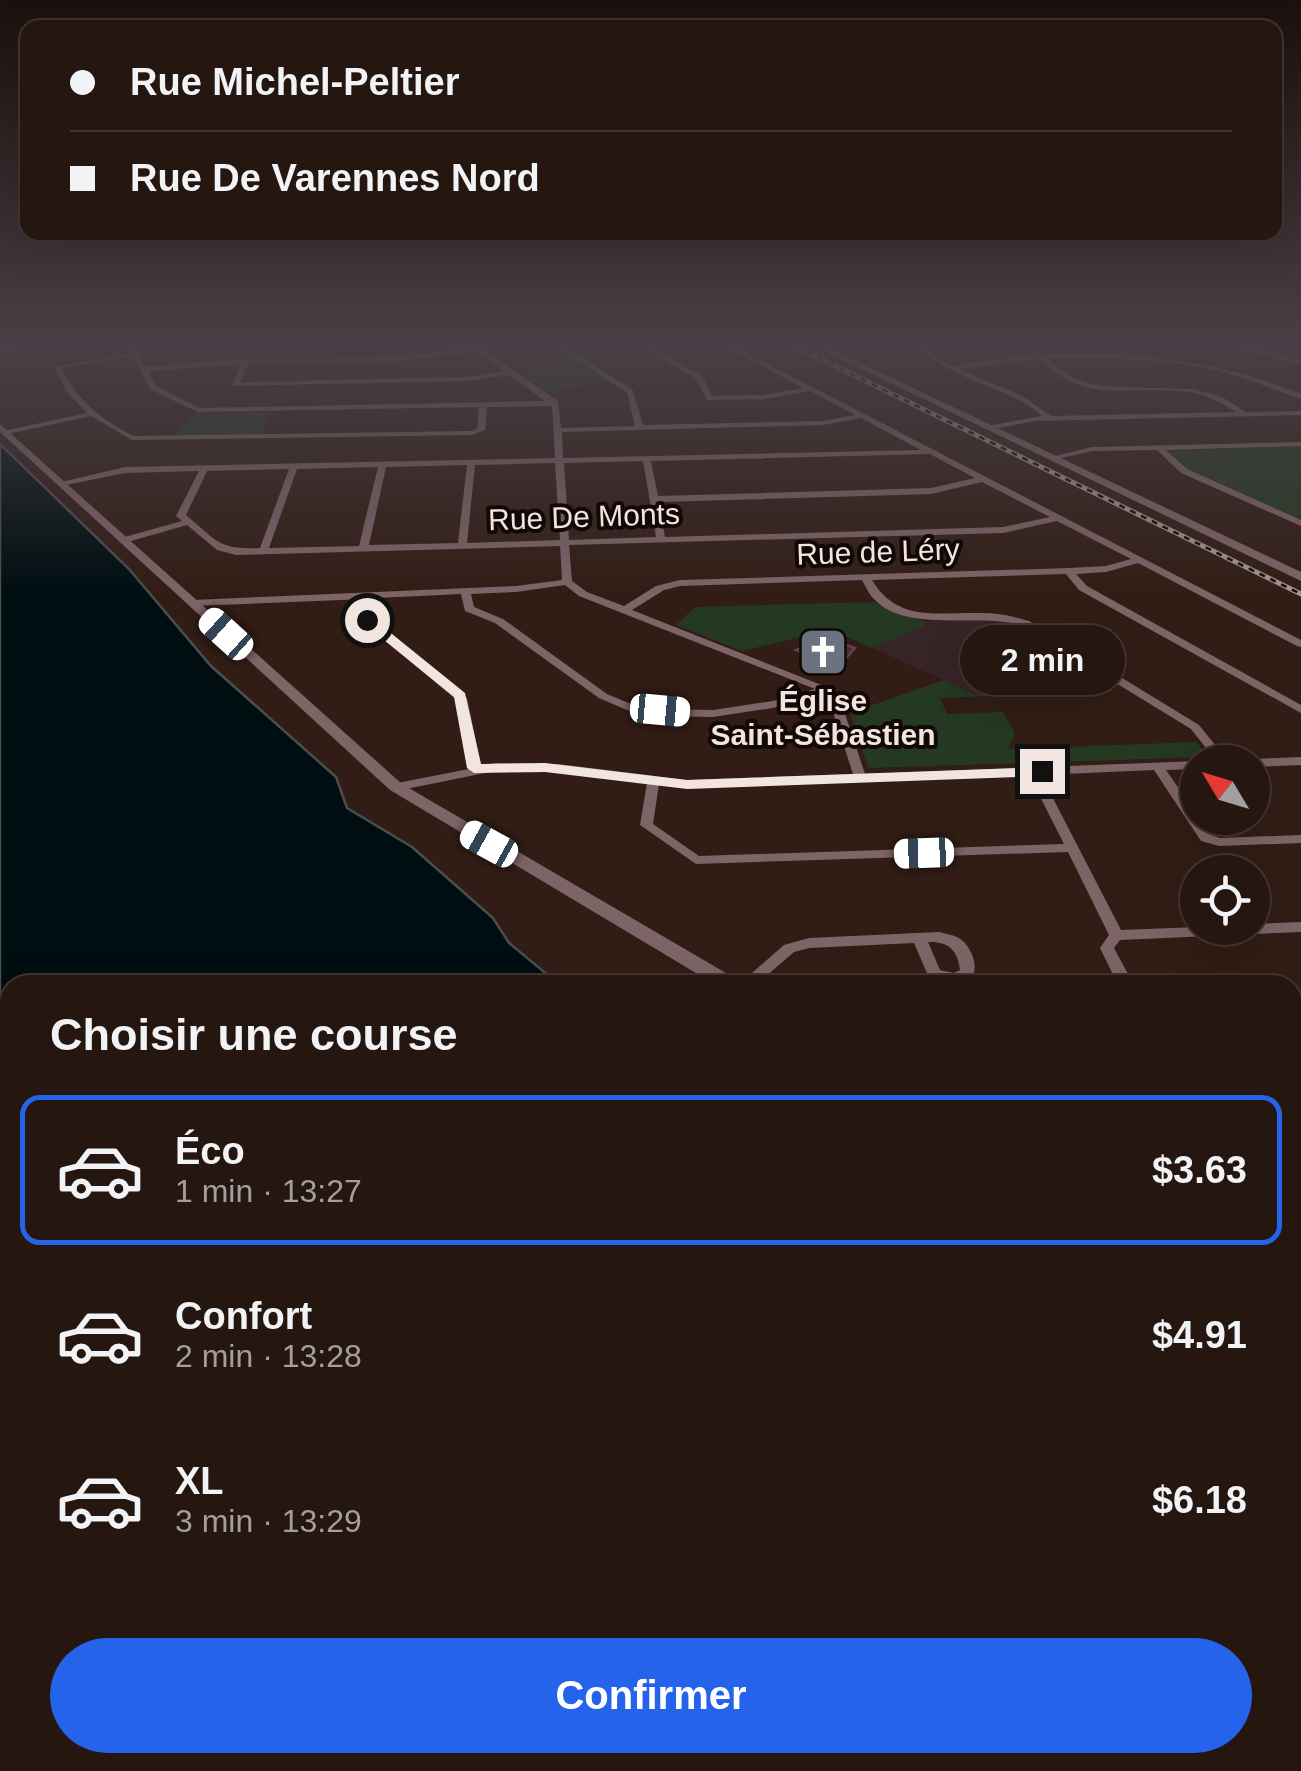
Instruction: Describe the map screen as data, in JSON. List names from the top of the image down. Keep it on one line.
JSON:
{"streets":{"street":["Rue De Monts","Rue de Léry"]},"places":{"church":["Église Saint-Sébastien"]},"north":"top left","page":{"banner":["Rue Michel-Peltier","Rue De Varennes Nord"],"bubble":"2 min","heading":"Choisir une course","list":[{"name":"Éco","note":"1 min · 13:27","value":"$3.63"},{"name":"Confort","note":"2 min · 13:28","value":"$4.91"},{"name":"XL","note":"3 min · 13:29","value":"$6.18"}],"buttons":"Confirmer"}}
